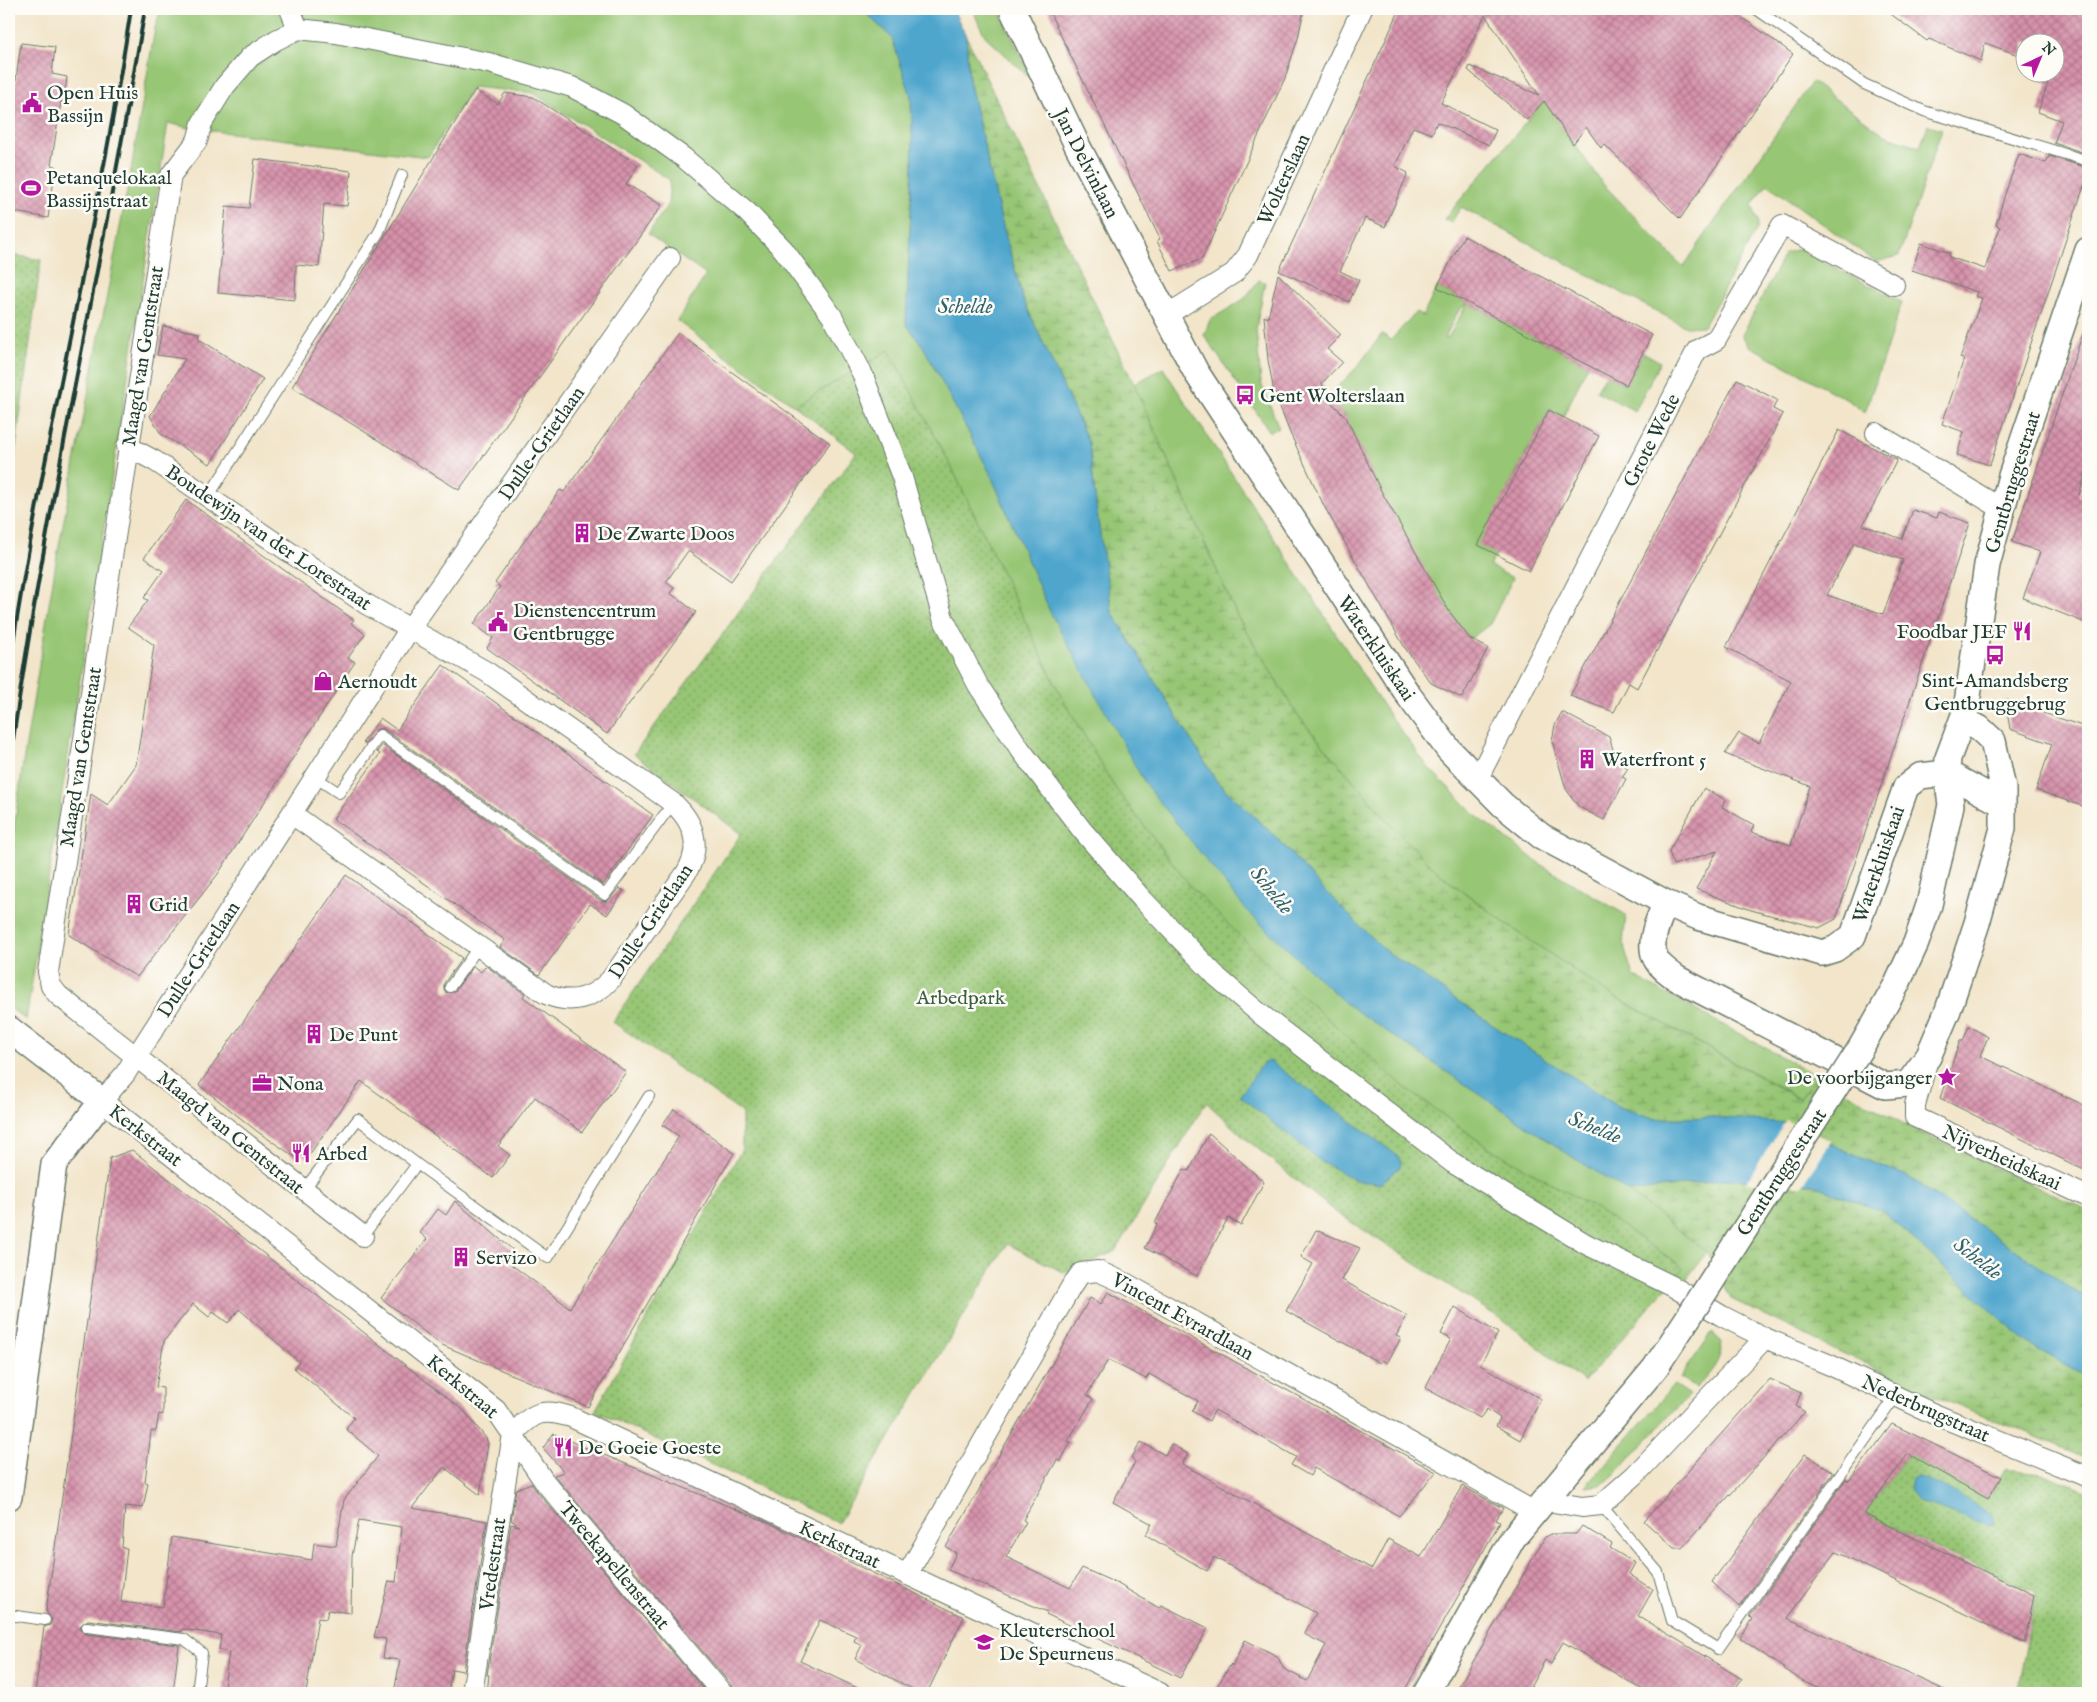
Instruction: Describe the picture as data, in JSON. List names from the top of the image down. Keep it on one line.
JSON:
{"streets":{"street":["Jan Delvinlaan","Wolterslaan","Maagd van Gentstraat","Grote Wede","Dulle-Grietlaan","Gentbruggestraat","Boudewijn van der Lorestraat","Waterkluiskaai","Kerkstraat","Nijverheidskaai","Vincent Evrardlaan","Nederbrugstraat","Vredestraat","Tweekapellenstraat"]},"crossings":[["Jan Delvinlaan","Wolterslaan"],["Jan Delvinlaan","Waterkluiskaai"],["Wolterslaan","Waterkluiskaai"],["Maagd van Gentstraat","Dulle-Grietlaan"],["Maagd van Gentstraat","Boudewijn van der Lorestraat"],["Maagd van Gentstraat","Nederbrugstraat"],["Grote Wede","Waterkluiskaai"],["Dulle-Grietlaan","Boudewijn van der Lorestraat"],["Dulle-Grietlaan","Kerkstraat"],["Gentbruggestraat","Waterkluiskaai"],["Gentbruggestraat","Vincent Evrardlaan"],["Kerkstraat","Vincent Evrardlaan"],["Kerkstraat","Vredestraat"],["Kerkstraat","Tweekapellenstraat"],["Vredestraat","Tweekapellenstraat"]],"water":["Schelde"],"parks":["Arbedpark"],"places":{"public building":["Open Huis Bassijn","Dienstencentrum Gentbrugge"],"sports":["Petanquelokaal Bassijnstraat"],"bus stop":["Gent Wolterslaan","Sint-Amandsberg Gentbruggebrug"],"building":["De Zwarte Doos","Waterfront 5","Grid","De Punt","Servizo"],"restaurant":["Foodbar JEF","Arbed","De Goeie Goeste"],"shop":["Aernoudt"],"place":["De voorbijganger"],"office":["Nona"],"school or university":["Kleuterschool De Speurneus"]},"north":"top right"}
